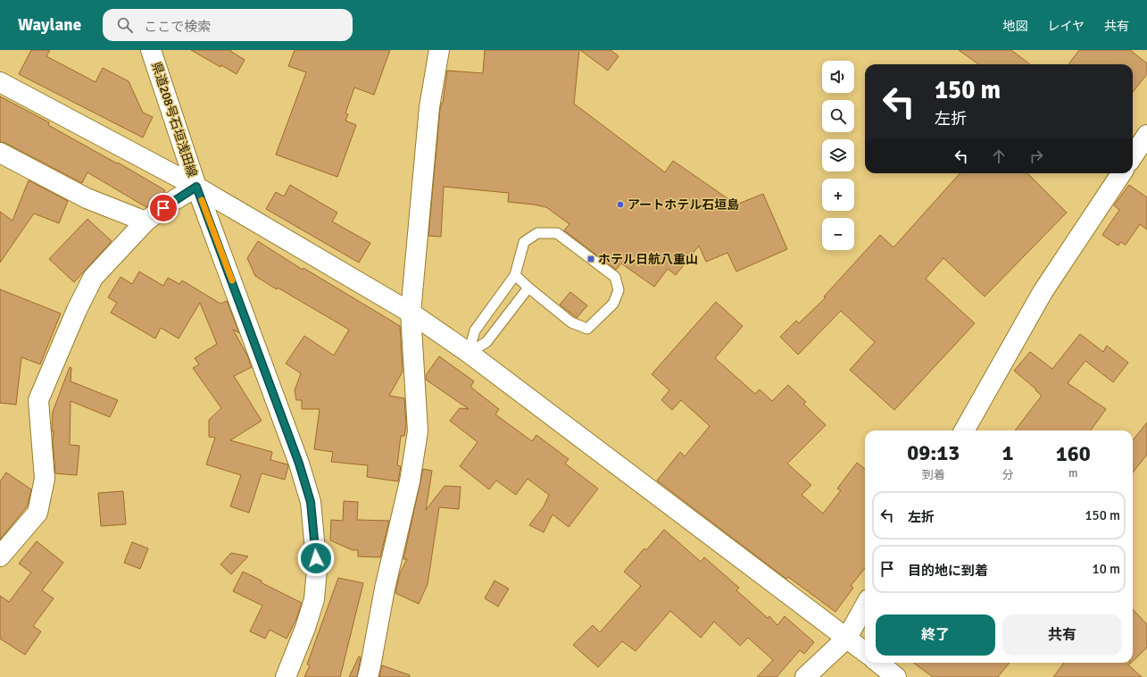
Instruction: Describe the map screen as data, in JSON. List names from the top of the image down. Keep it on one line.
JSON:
{"streets":{"street":["県道208号石垣浅田線"]},"places":{"other":["アートホテル石垣島"],"transit":["ホテル日航八重山"]},"page":{"header":"Waylane","search":"ここで検索","nav":["地図","レイヤ","共有"],"map_buttons":["+","−"],"turn":["150 m","左折"],"eta":["09:13","到着","1","分","160","m"],"list":[{"name":"左折","value":"150 m"},{"name":"目的地に到着","value":"10 m"}],"buttons":["終了","共有"]}}
